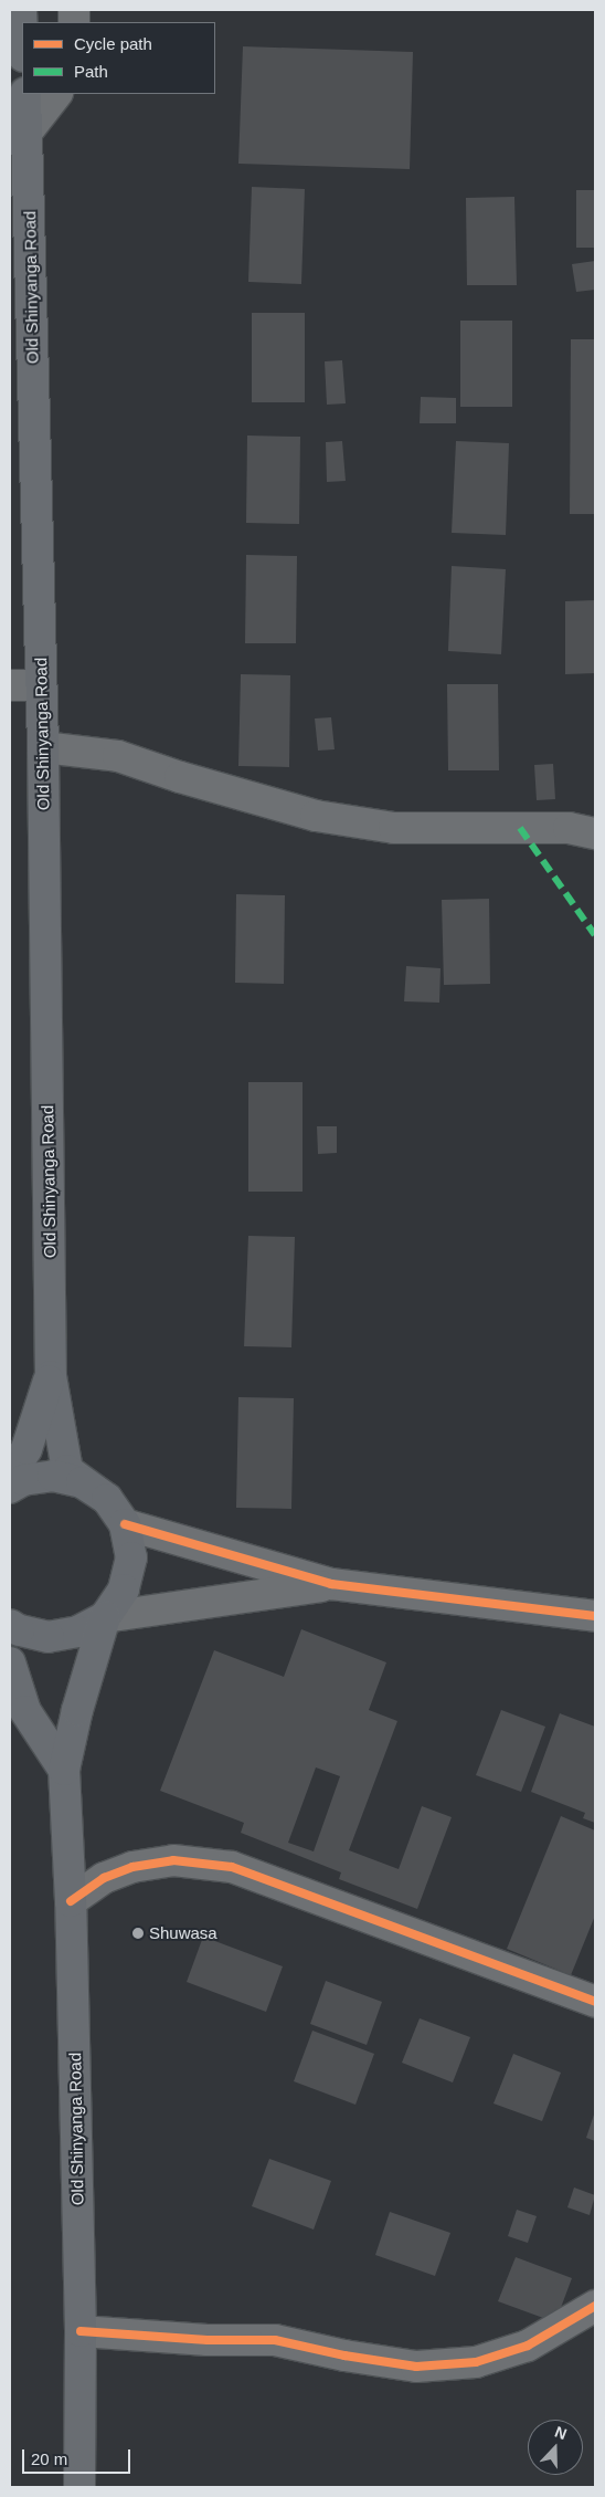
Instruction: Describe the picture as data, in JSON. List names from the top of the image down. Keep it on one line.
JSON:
{"streets":{"main road":["Old Shinyanga Road"]},"places":["Shuwasa"],"legend":["Cycle path","Path"],"scale_bar":"20 m","north":"top"}
